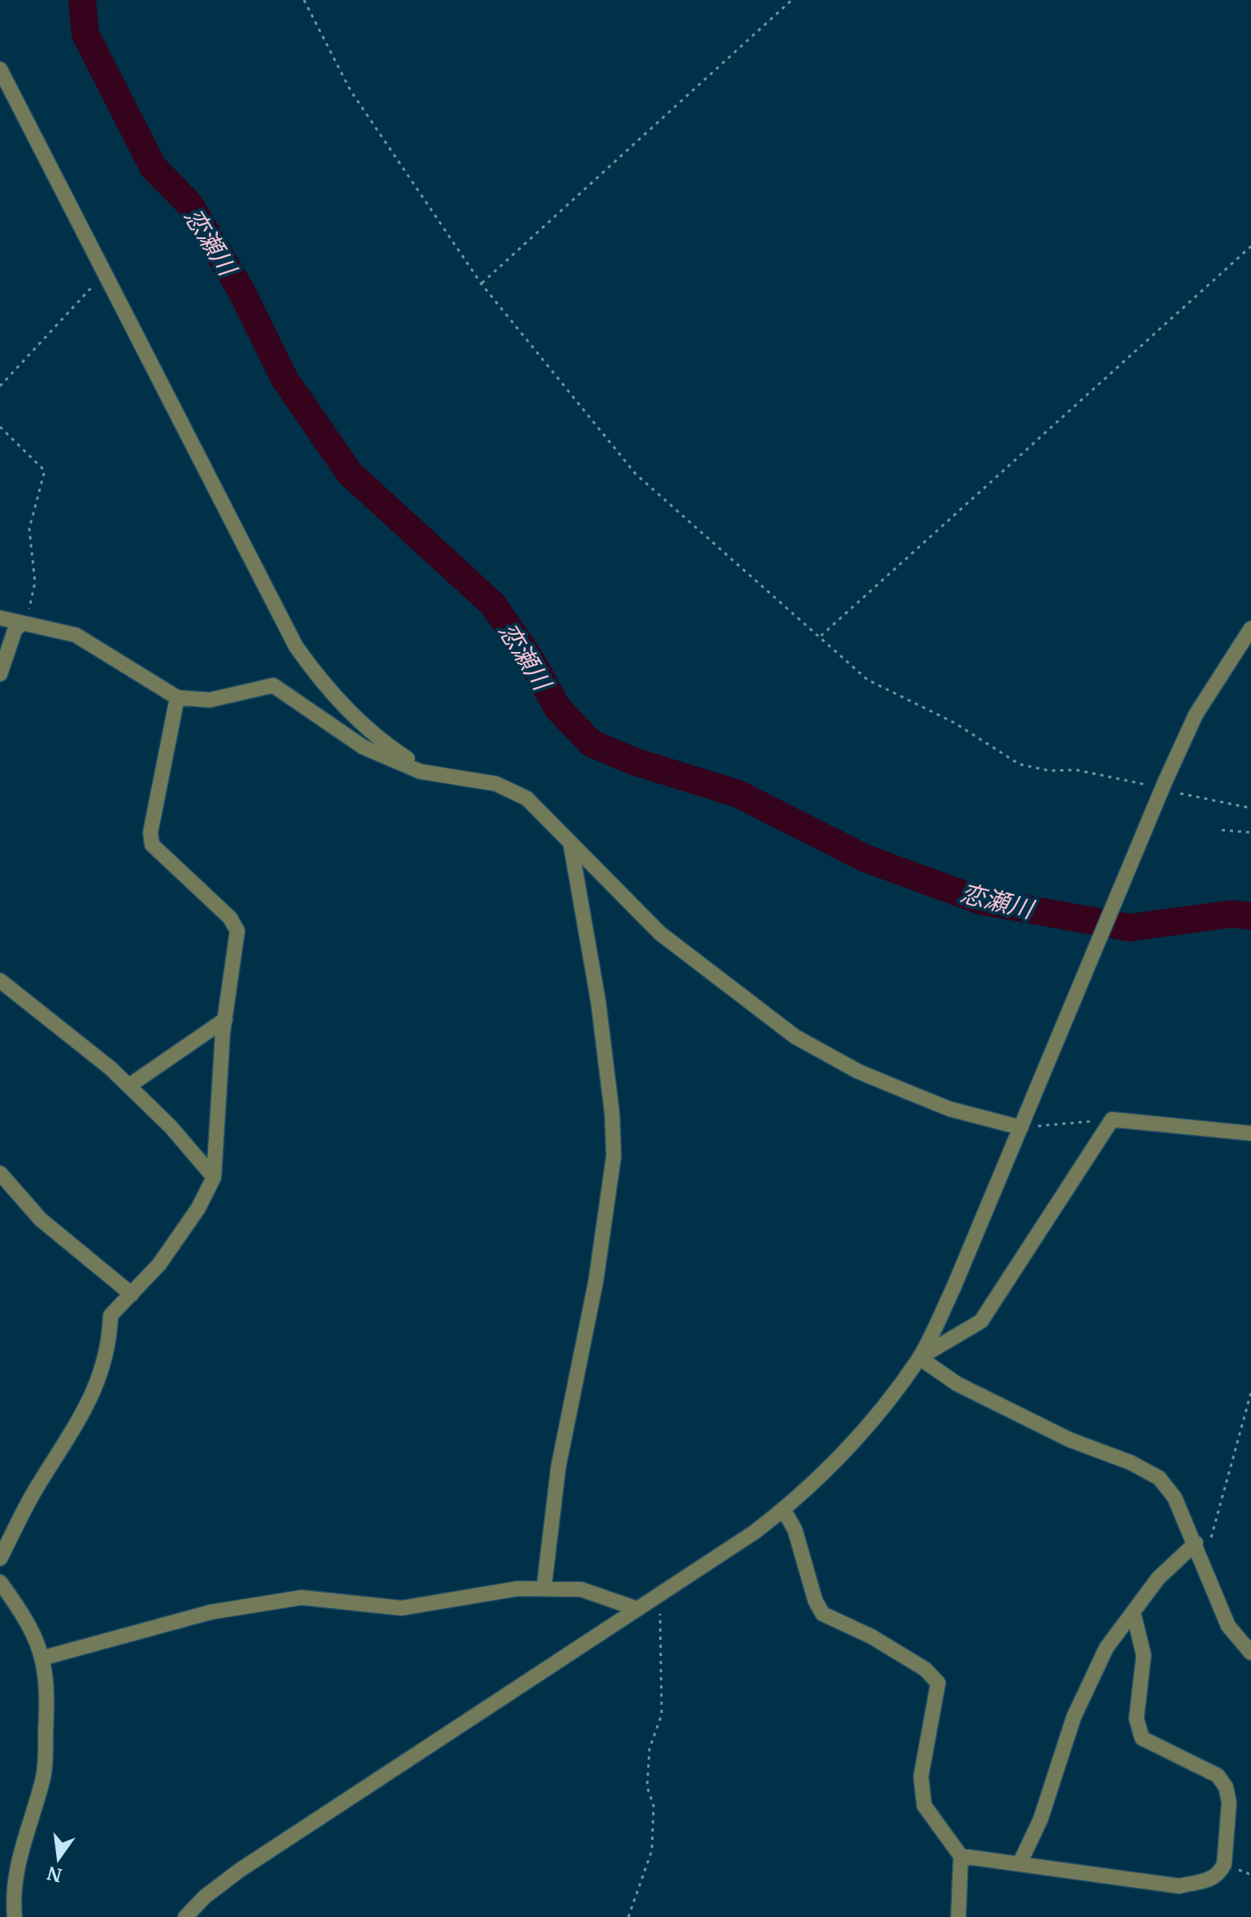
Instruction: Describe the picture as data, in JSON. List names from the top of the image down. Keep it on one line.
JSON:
{"water":["恋瀬川"],"north":"bottom"}
